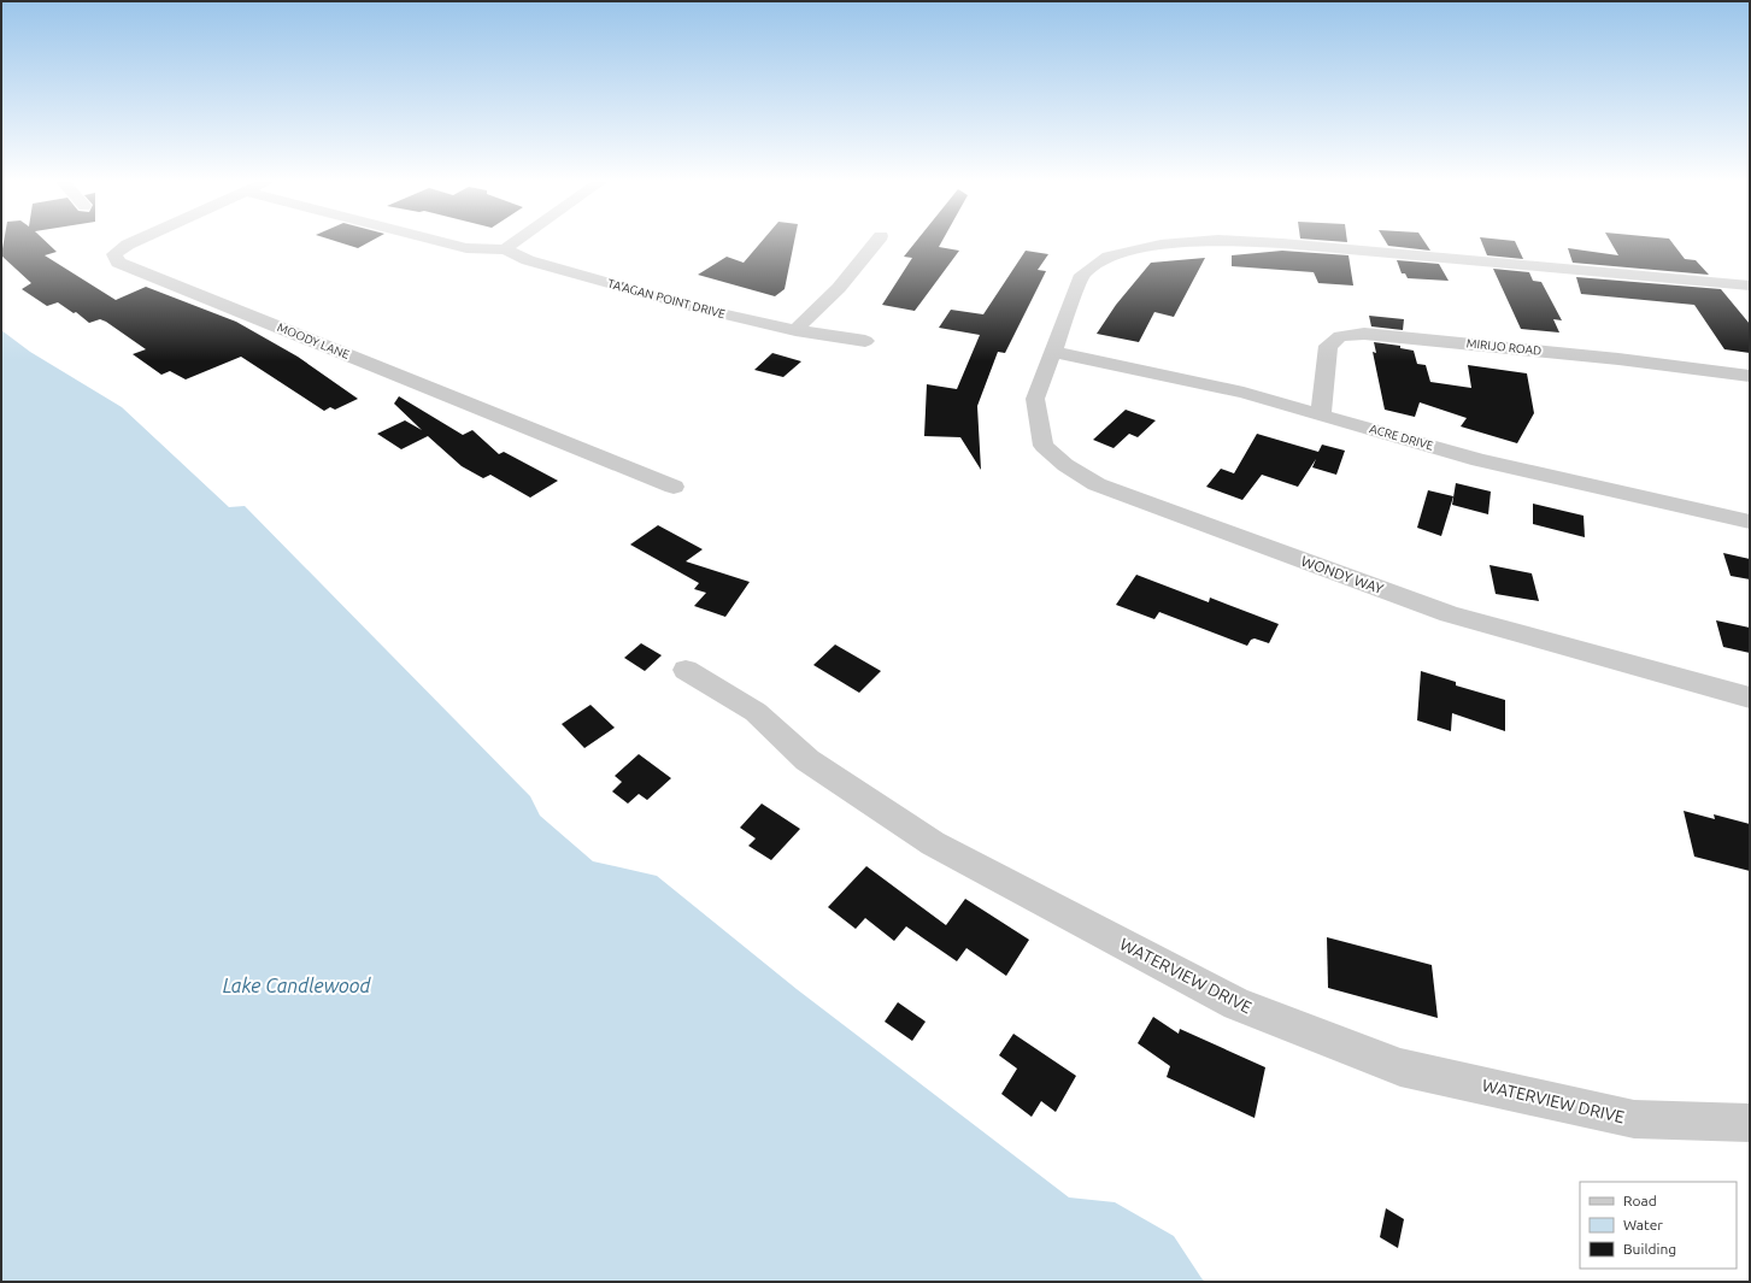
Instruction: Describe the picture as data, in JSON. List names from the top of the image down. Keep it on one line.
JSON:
{"streets":{"street":["TA'AGAN POINT DRIVE","MOODY LANE","MIRIJO ROAD","ACRE DRIVE","WONDY WAY","WATERVIEW DRIVE"]},"crossings":[["MIRIJO ROAD","ACRE DRIVE"],["ACRE DRIVE","WONDY WAY"]],"water":["Lake Candlewood"],"legend":["Road","Water","Building"]}
